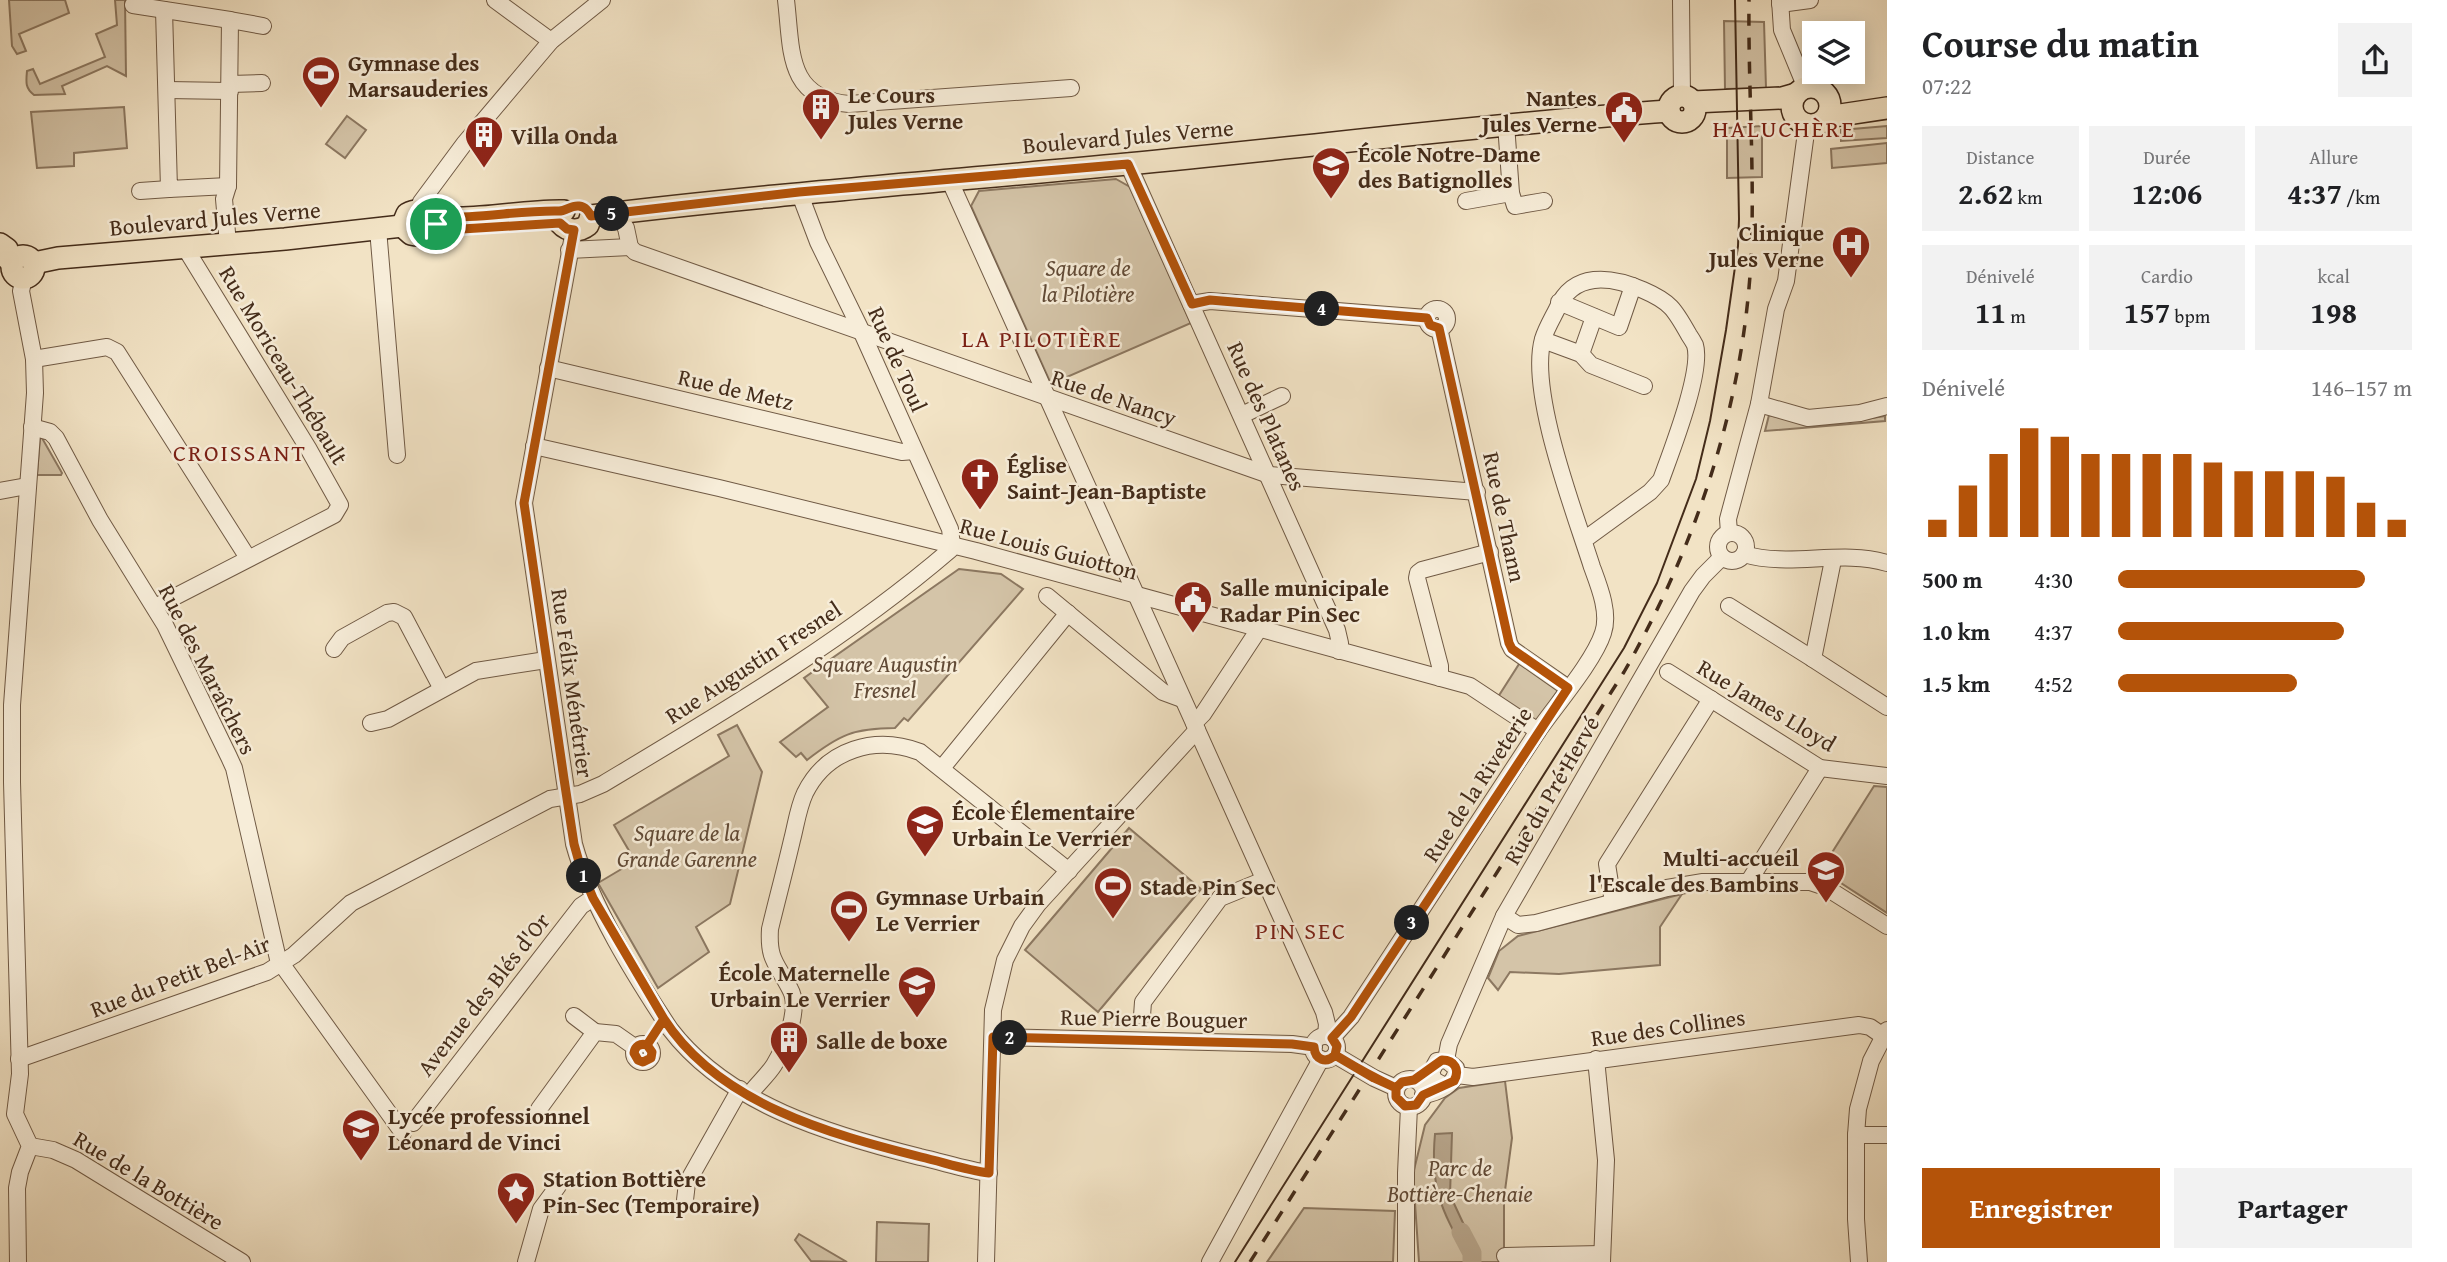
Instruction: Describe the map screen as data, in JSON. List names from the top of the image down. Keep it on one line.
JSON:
{"streets":{"main road":["Boulevard Jules Verne"],"street":["Rue de Toul","Rue Moriceau-Thébault","Rue de Metz","Rue de Nancy","Rue des Platanes","Rue de Thann","Rue Louis Guiotton","Rue Augustin Fresnel","Rue des Maraîchers","Rue Félix Ménétrier","Rue James Lloyd","Rue de la Riveterie","Rue du Pré Hervé","Rue du Petit Bel-Air","Avenue des Blés d'Or","Rue Pierre Bouguer","Rue des Collines","Rue de la Bottière"]},"crossings":[["Boulevard Jules Verne","Rue de Toul"],["Boulevard Jules Verne","Rue Moriceau-Thébault"],["Boulevard Jules Verne","Rue de Nancy"],["Boulevard Jules Verne","Rue des Platanes"],["Boulevard Jules Verne","Rue Félix Ménétrier"],["Rue de Toul","Rue de Metz"],["Rue de Toul","Rue de Nancy"],["Rue de Toul","Rue Louis Guiotton"],["Rue de Toul","Rue Augustin Fresnel"],["Rue de Metz","Rue Félix Ménétrier"],["Rue de Nancy","Rue des Platanes"],["Rue de Nancy","Rue de Thann"],["Rue de Nancy","Rue Félix Ménétrier"],["Rue des Platanes","Rue de Thann"],["Rue des Platanes","Rue Louis Guiotton"],["Rue de Thann","Rue de la Riveterie"],["Rue Louis Guiotton","Rue Augustin Fresnel"],["Rue Louis Guiotton","Rue Félix Ménétrier"],["Rue Louis Guiotton","Rue de la Riveterie"],["Rue Augustin Fresnel","Rue Félix Ménétrier"],["Rue Augustin Fresnel","Rue du Petit Bel-Air"],["Rue des Maraîchers","Rue du Petit Bel-Air"],["Rue des Maraîchers","Avenue des Blés d'Or"],["Rue Félix Ménétrier","Rue du Petit Bel-Air"],["Rue Félix Ménétrier","Avenue des Blés d'Or"],["Rue de la Riveterie","Rue Pierre Bouguer"],["Rue du Pré Hervé","Rue des Collines"],["Rue du Petit Bel-Air","Avenue des Blés d'Or"]],"districts":["HALUCHÈRE","LA PILOTIÈRE","CROISSANT","PIN SEC"],"parks":["Square de la Pilotière","Square Augustin Fresnel","Square de la Grande Garenne","Parc de Bottière-Chenaie"],"places":{"sports":["Gymnase des Marsauderies","Stade Pin Sec","Gymnase Urbain Le Verrier"],"building":["Le Cours Jules Verne","Villa Onda","Salle de boxe"],"public building":["Nantes Jules Verne","Salle municipale Radar Pin Sec"],"school or university":["École Notre-Dame des Batignolles","École Élementaire Urbain Le Verrier","Multi-accueil l'Escale des Bambins","École Maternelle Urbain Le Verrier","Lycée professionnel Léonard de Vinci"],"hospital":["Clinique Jules Verne"],"church":["Église Saint-Jean-Baptiste"],"place":["Station Bottière Pin-Sec (Temporaire)"]},"page":{"heading":["Course du matin","07:22"],"stats":[["Distance","2.62 km"],["Durée","12:06"],["Allure","4:37 /km"],["Dénivelé","11 m"],["Cardio","157 bpm"],["kcal","198"]],"pins":["5","4","1","3","2"],"chart":["Dénivelé","146–157 m"],"list":[{"name":"500 m","note":"4:30"},{"name":"1.0 km","note":"4:37"},{"name":"1.5 km","note":"4:52"}],"buttons":["Enregistrer","Partager"]}}
